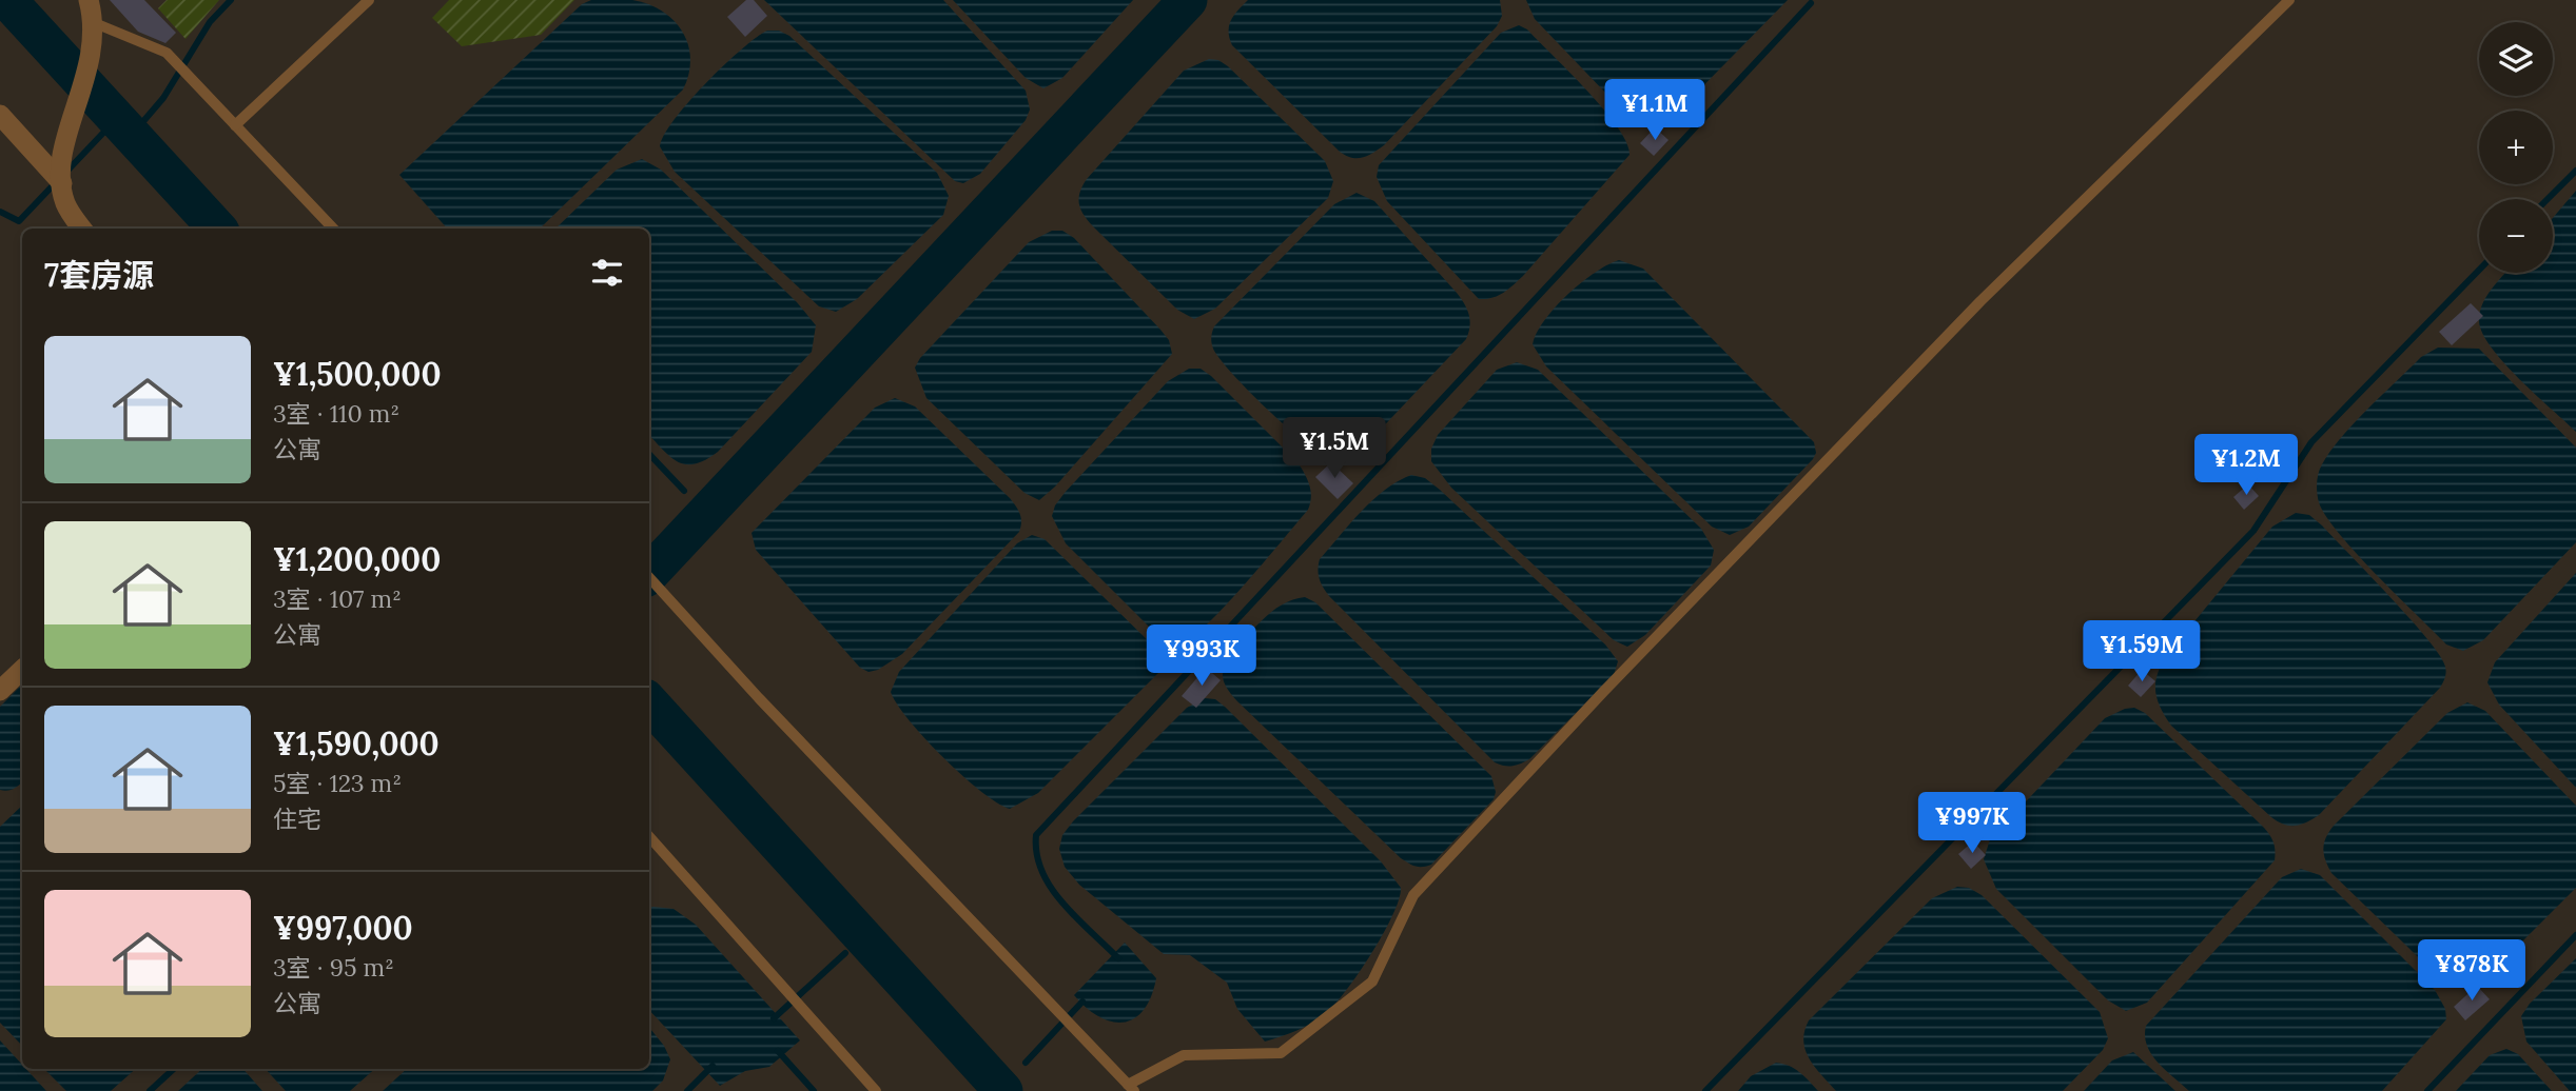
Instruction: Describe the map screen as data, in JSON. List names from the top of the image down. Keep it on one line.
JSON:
{"page":{"map_buttons":["+","−"],"price":["¥1.1M","¥1.5M","¥1.2M","¥1.59M","¥993K","¥997K","¥878K"],"heading":"7套房源","list":[{"name":"¥1,500,000","note":"3室 · 110 m² · 公寓"},{"name":"¥1,200,000","note":"3室 · 107 m² · 公寓"},{"name":"¥1,590,000","note":"5室 · 123 m² · 住宅"},{"name":"¥997,000","note":"3室 · 95 m² · 公寓"}]}}
